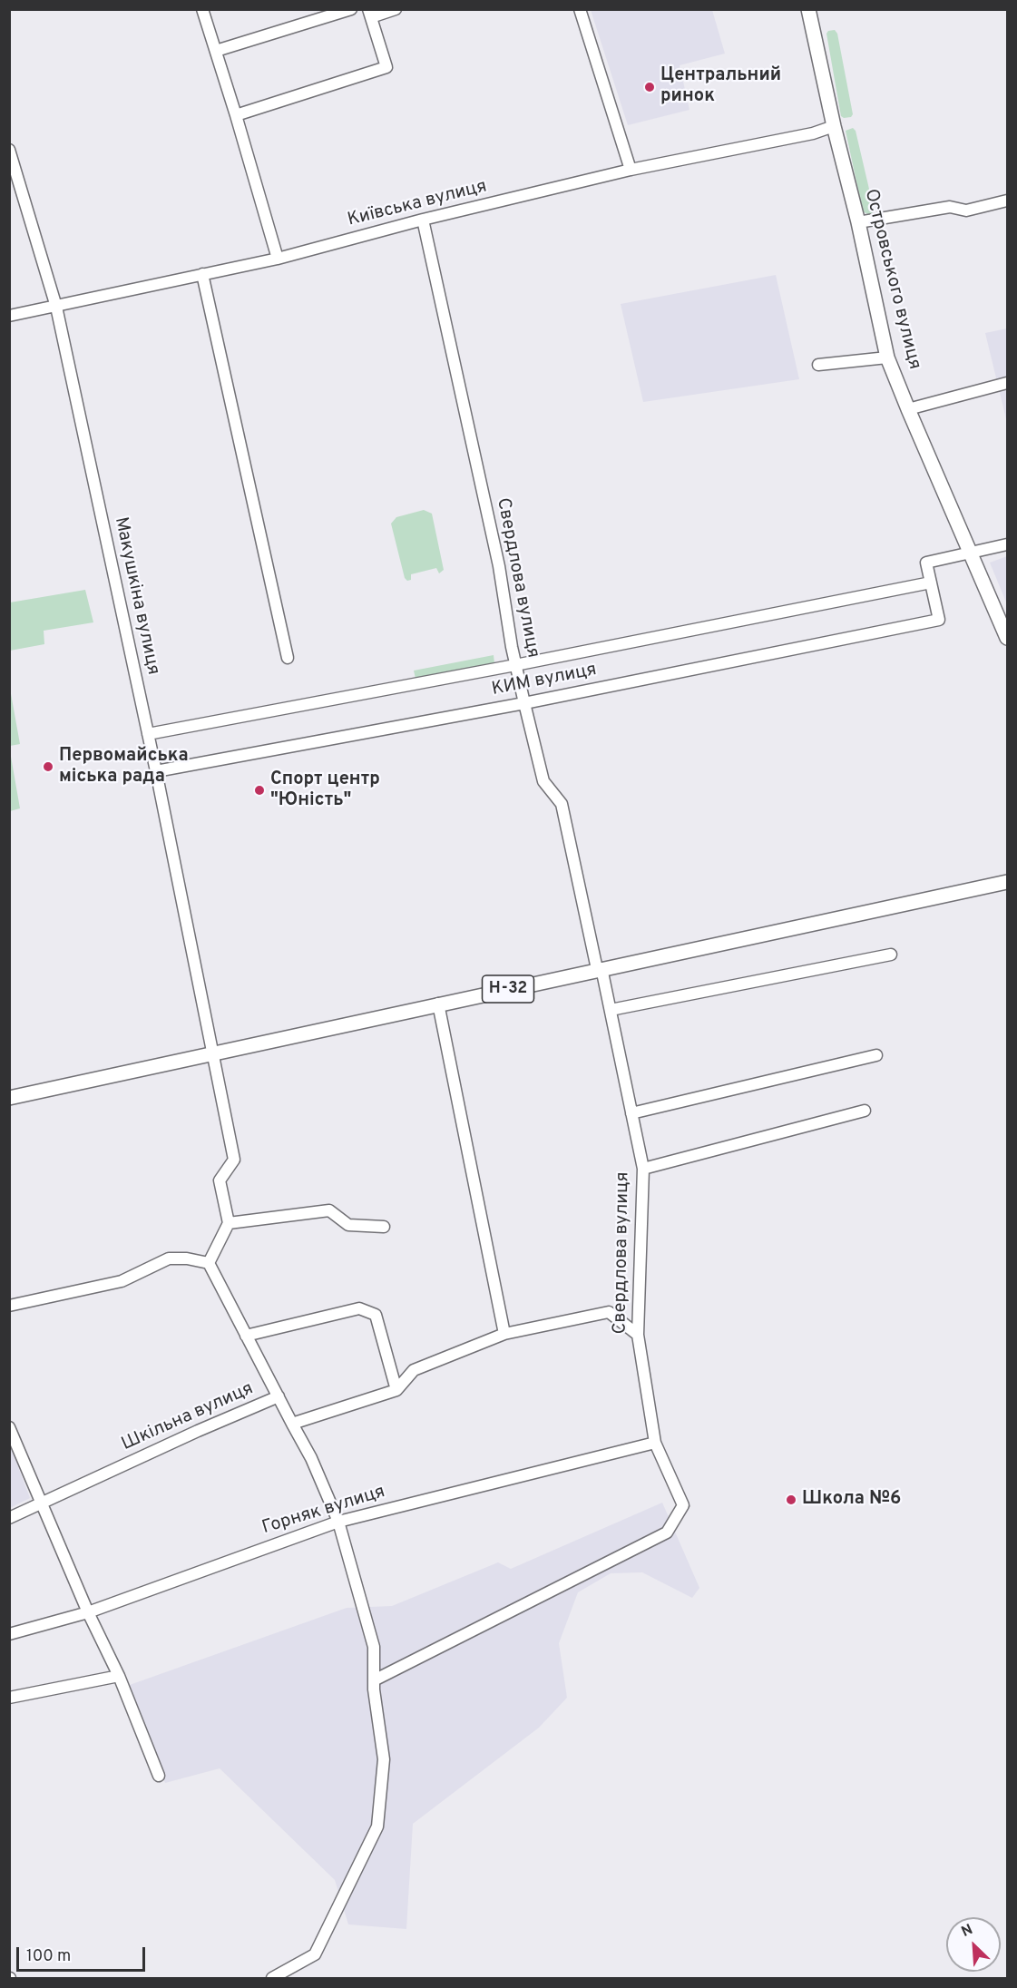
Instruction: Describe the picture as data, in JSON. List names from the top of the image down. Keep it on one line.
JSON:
{"streets":{"main road":["Островського вулиця","Н-32"],"street":["Київська вулиця","Свердлова вулиця","Макушкіна вулиця","КИМ вулиця","Шкільна вулиця","Горняк вулиця"]},"crossings":[["Київська вулиця","Островського вулиця"],["Київська вулиця","Свердлова вулиця"],["Київська вулиця","Макушкіна вулиця"],["Свердлова вулиця","КИМ вулиця"],["Свердлова вулиця","Н-32"],["Свердлова вулиця","Шкільна вулиця"],["Свердлова вулиця","Горняк вулиця"],["Макушкіна вулиця","КИМ вулиця"],["Макушкіна вулиця","Н-32"],["Шкільна вулиця","Горняк вулиця"]],"places":["Центральний ринок","Первомайська міська рада","Спорт центр \"Юність\"","Школа №6"],"scale_bar":"100 m","north":"top left"}
